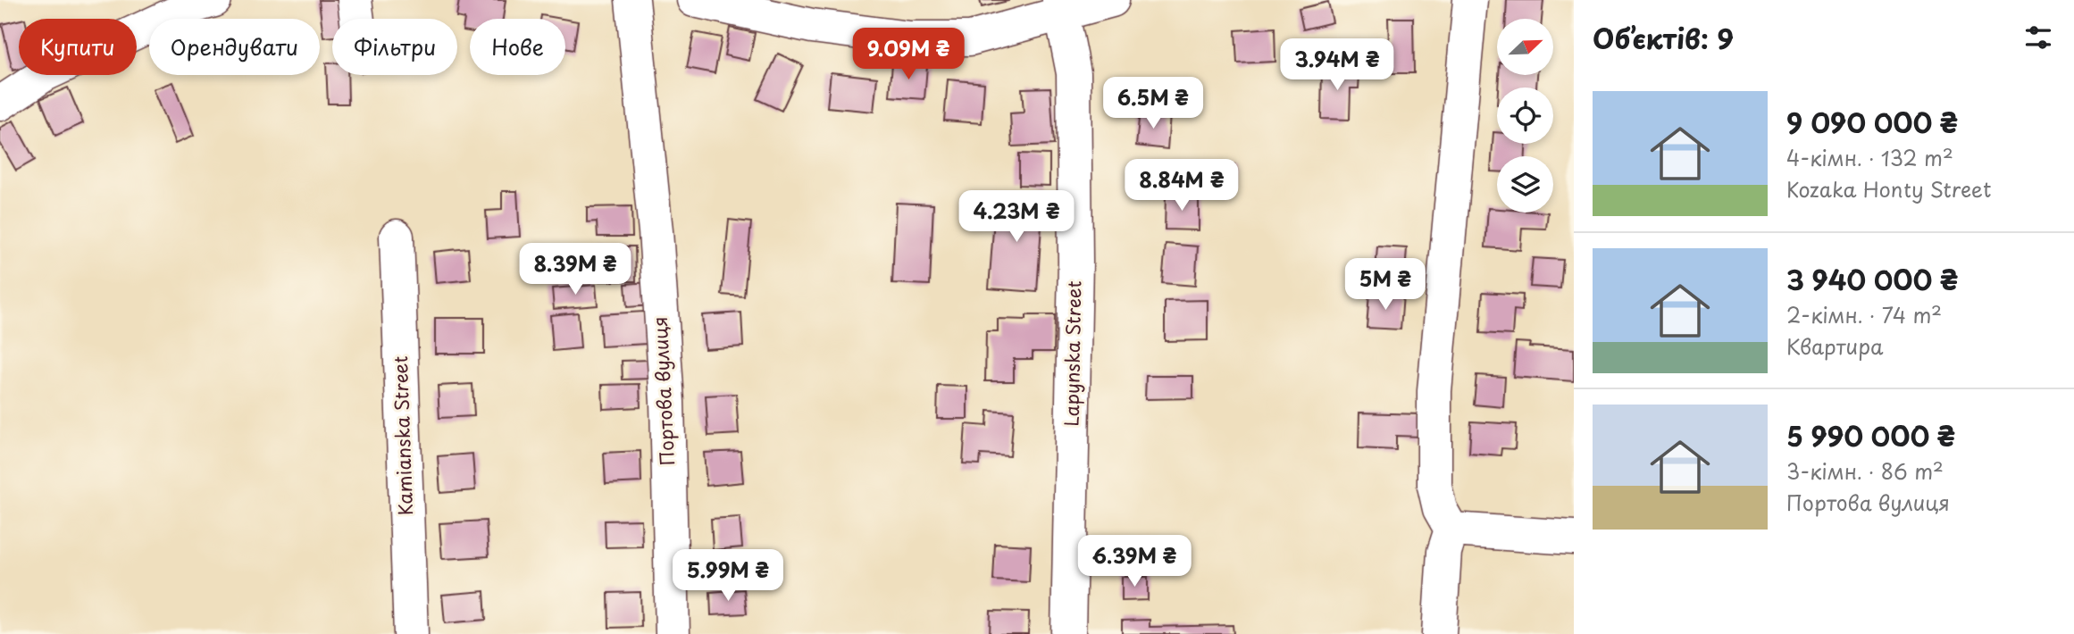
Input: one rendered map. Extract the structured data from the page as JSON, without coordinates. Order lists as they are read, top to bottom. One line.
{"streets":{"street":["Портова вулиця","Kamianska Street"]},"north":"top right","page":{"heading":"Об’єктів: 9","chip":["Купити","Орендувати","Фільтри","Нове"],"price":["9.09M ₴","3.94M ₴","6.5M ₴","8.84M ₴","4.23M ₴","8.39M ₴","5M ₴","6.39M ₴","5.99M ₴"],"list":[{"name":"9 090 000 ₴","note":"4-кімн. · 132 m² · Kozaka Honty Street"},{"name":"3 940 000 ₴","note":"2-кімн. · 74 m² · Квартира"},{"name":"5 990 000 ₴","note":"3-кімн. · 86 m² · Портова вулиця"}]}}
